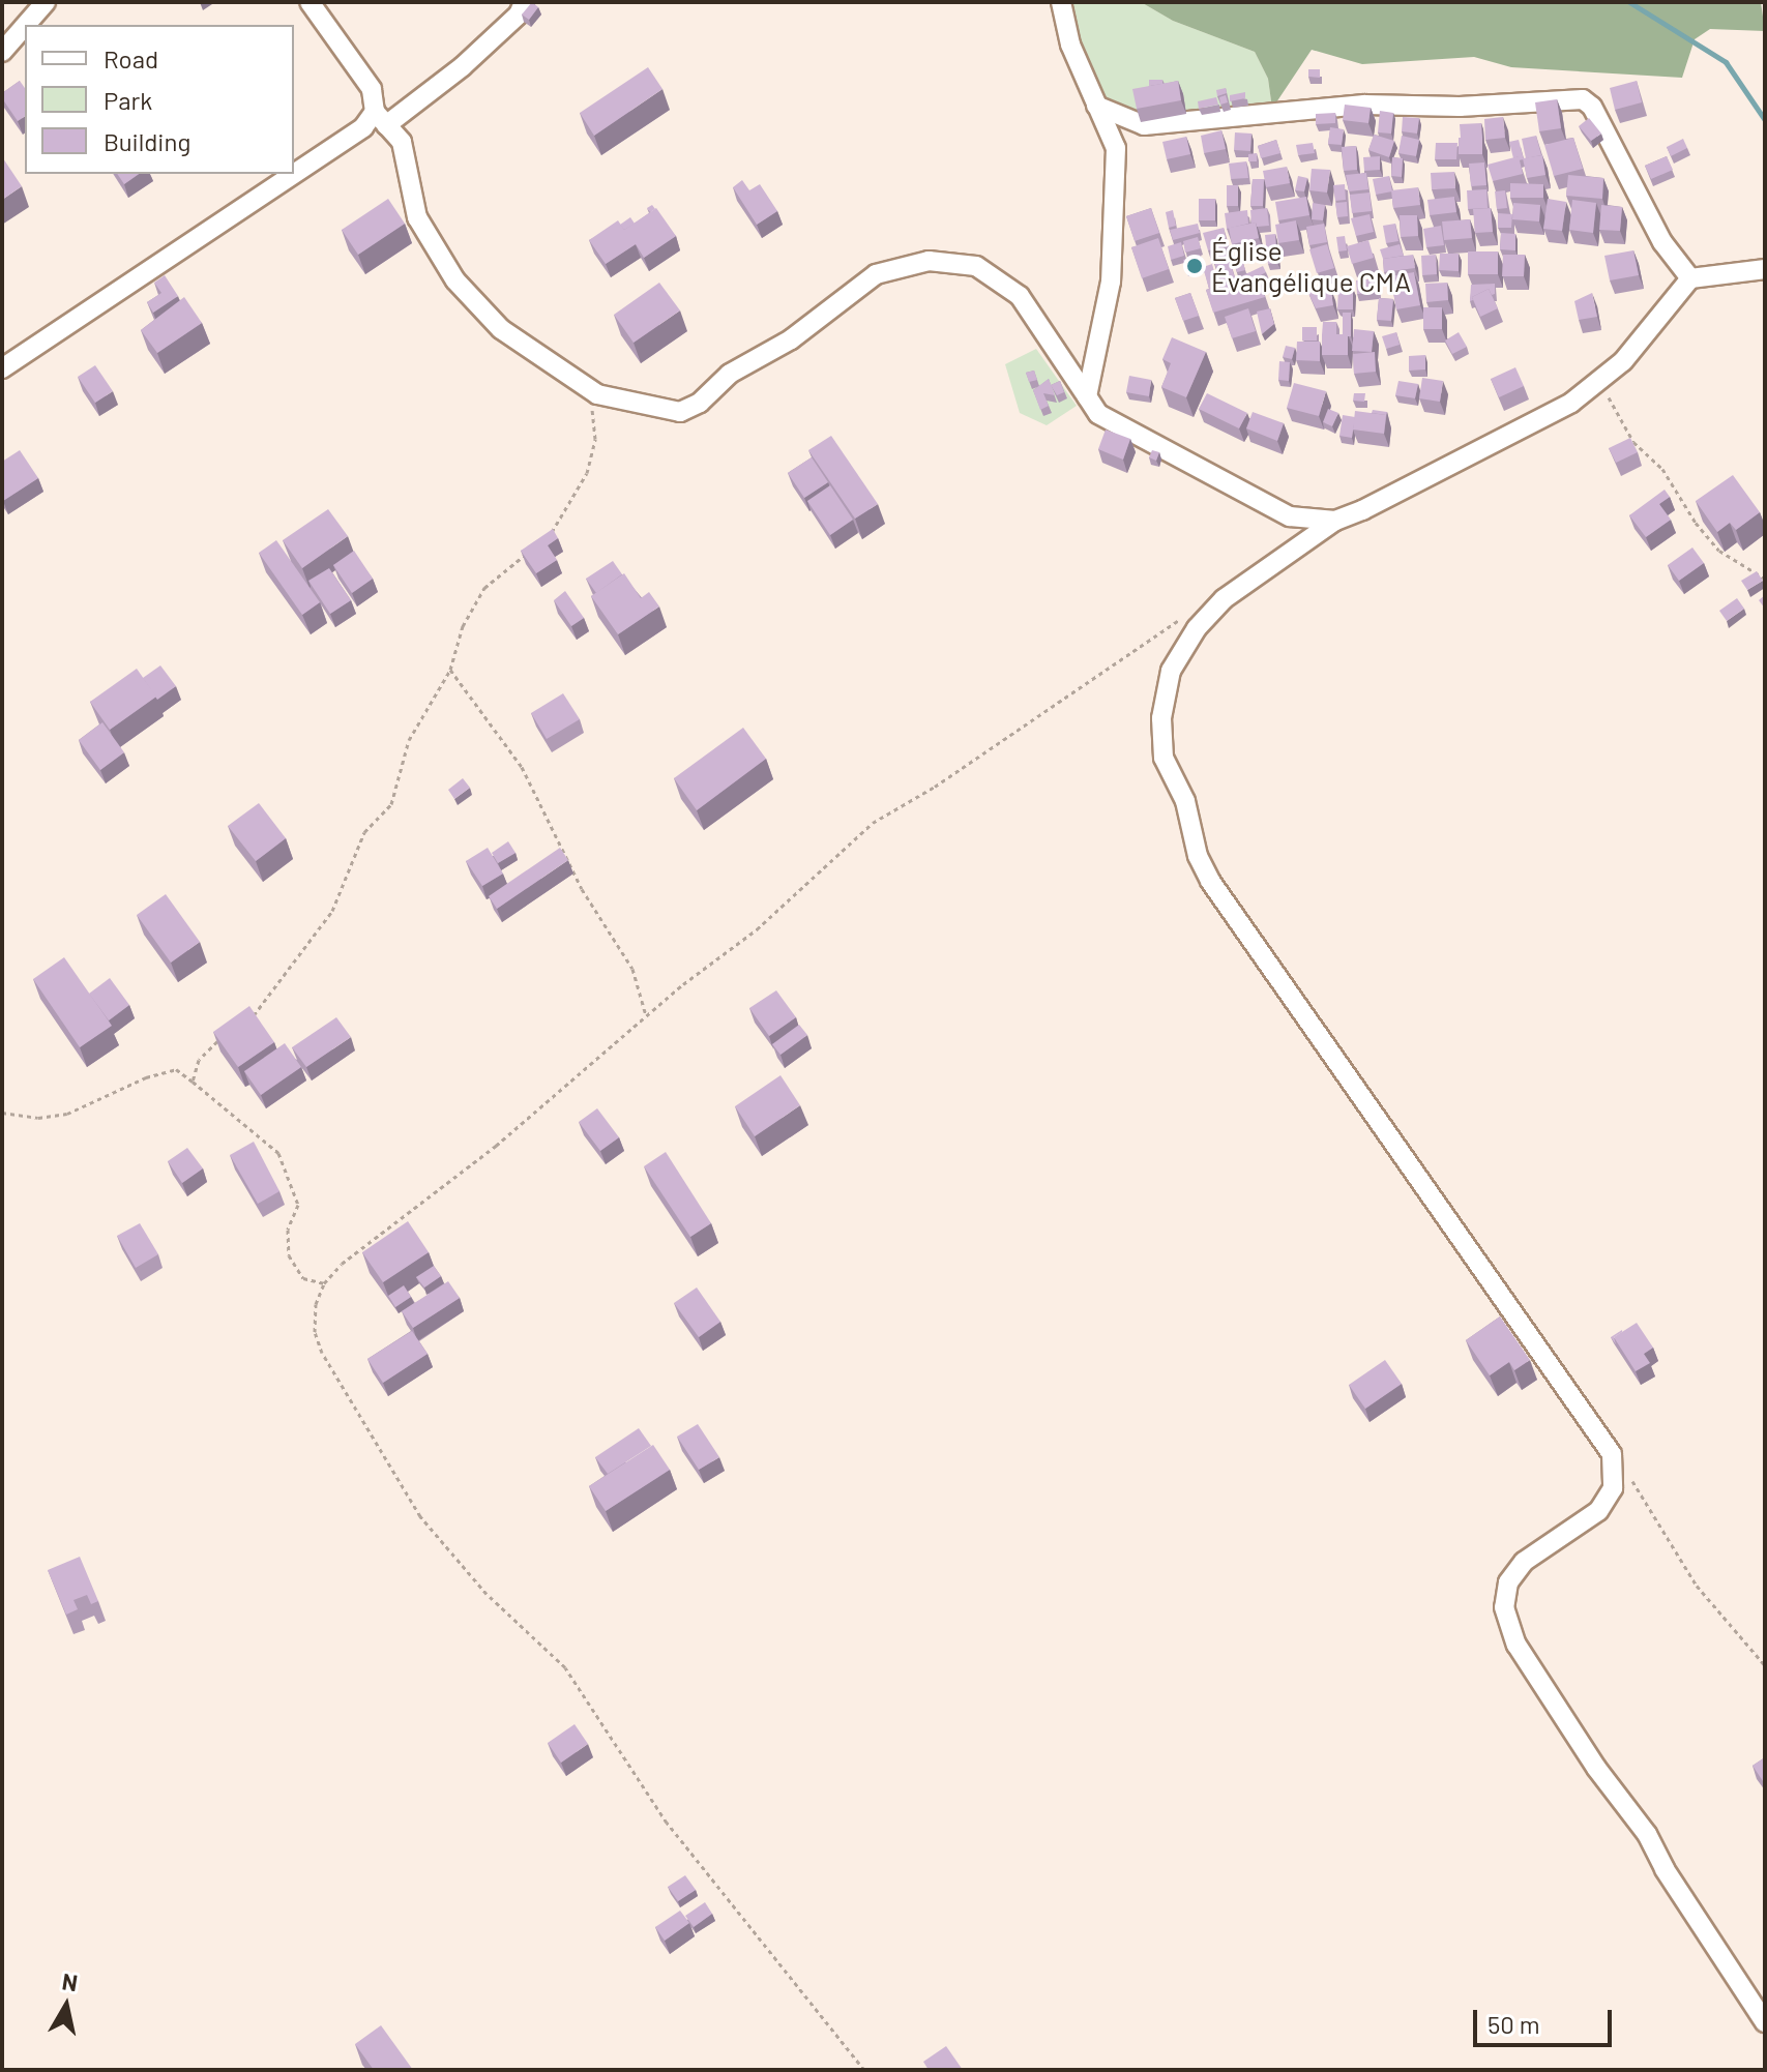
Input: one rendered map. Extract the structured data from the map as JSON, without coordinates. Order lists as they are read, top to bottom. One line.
{"places":["Église Évangélique CMA"],"legend":["Road","Park","Building"],"scale_bar":"50 m","north":"top"}
